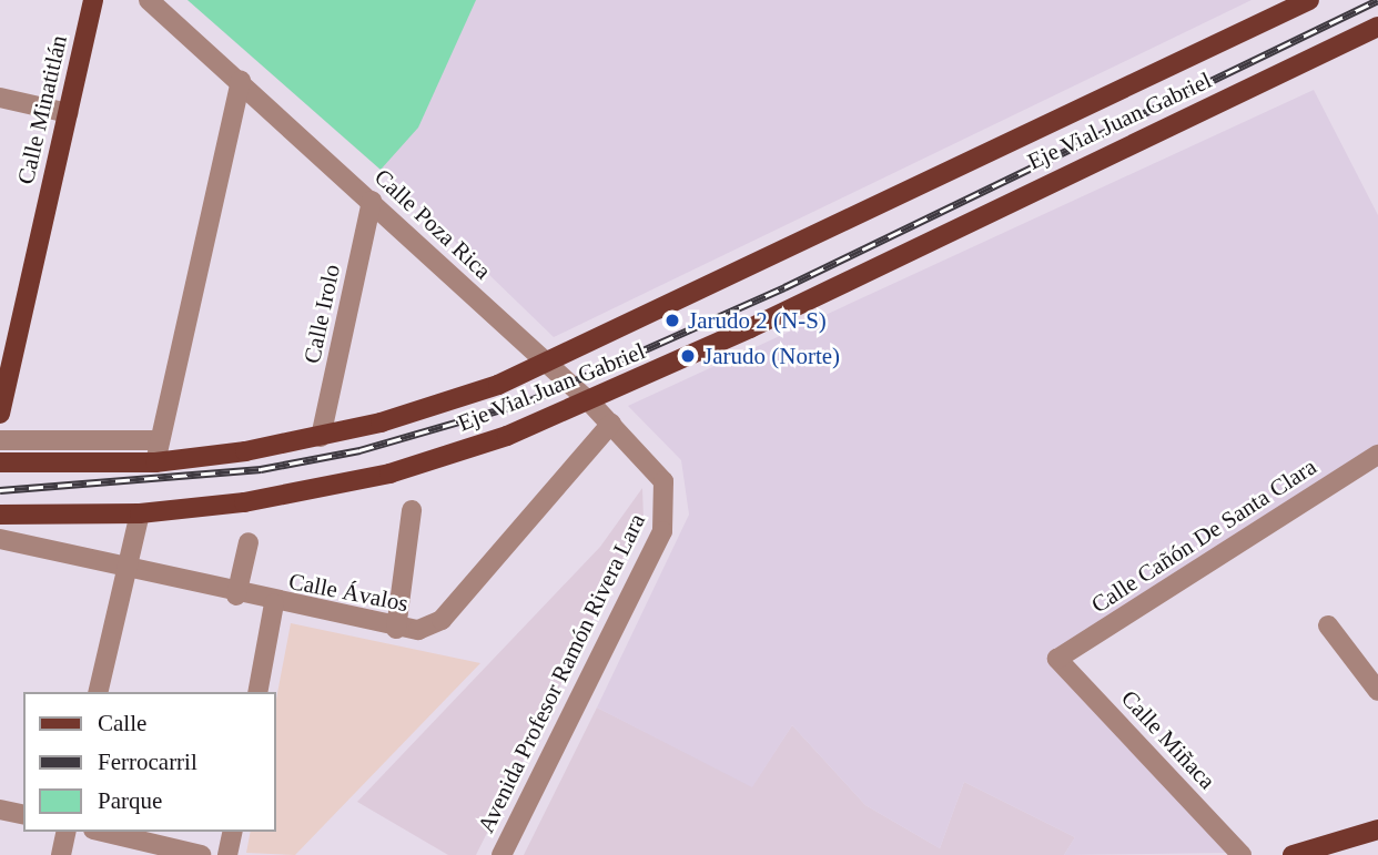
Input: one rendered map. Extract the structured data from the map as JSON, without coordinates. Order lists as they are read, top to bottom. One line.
{"streets":{"main road":["Calle Minatitlán","Eje Vial Juan Gabriel"],"street":["Calle Poza Rica","Calle Irolo","Calle Cañón De Santa Clara","Calle Ávalos","Avenida Profesor Ramón Rivera Lara","Calle Miñaca"]},"crossings":[["Eje Vial Juan Gabriel","Calle Poza Rica"],["Eje Vial Juan Gabriel","Calle Irolo"],["Eje Vial Juan Gabriel","Avenida Profesor Ramón Rivera Lara"],["Calle Poza Rica","Calle Irolo"],["Calle Poza Rica","Avenida Profesor Ramón Rivera Lara"],["Calle Cañón De Santa Clara","Calle Miñaca"],["Calle Ávalos","Avenida Profesor Ramón Rivera Lara"]],"places":["Jarudo 2 (N-S)","Jarudo (Norte)"],"legend":["Calle","Ferrocarril","Parque"]}
